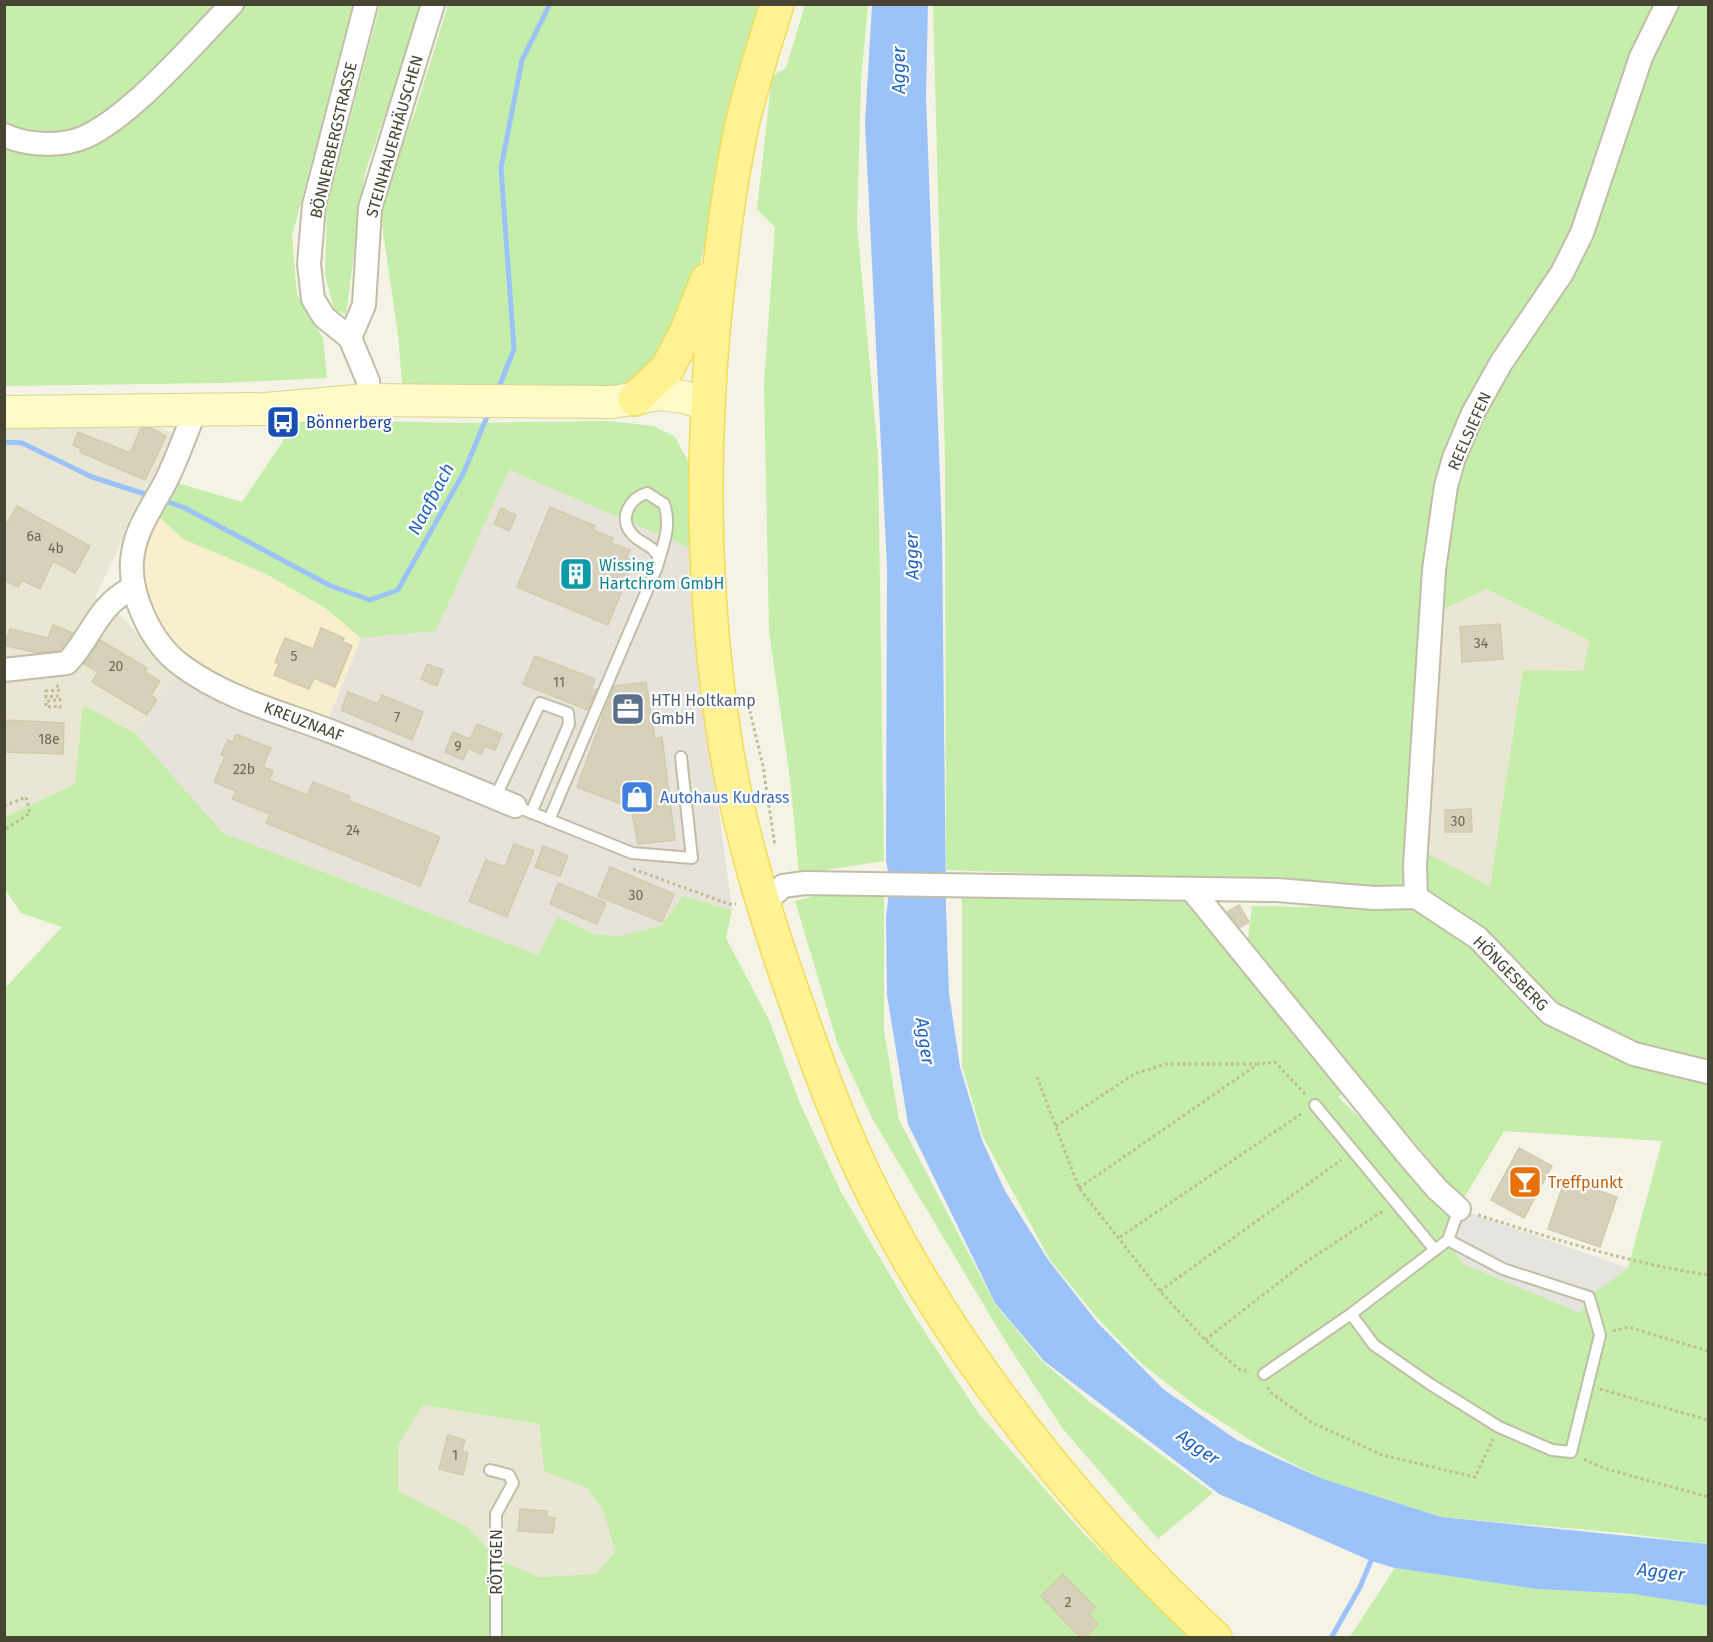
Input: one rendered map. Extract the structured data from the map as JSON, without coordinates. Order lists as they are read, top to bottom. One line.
{"streets":{"street":["STEINHAUERHÄUSCHEN","BÖNNERBERGSTRASSE","REELSIEFEN","KREUZNAAF","HÖNGESBERG"],"lane":["RÖTTGEN"]},"crossings":[["STEINHAUERHÄUSCHEN","BÖNNERBERGSTRASSE"],["REELSIEFEN","HÖNGESBERG"]],"water":["Agger","Naafbach"],"places":{"bus stop":["Bönnerberg"],"building":["Wissing Hartchrom GmbH"],"office":["HTH Holtkamp GmbH"],"shop":["Autohaus Kudrass"],"bar":["Treffpunkt"]},"house_numbers":["6a","4b","34","5","20","11","7","18e","9","22b","30","24","30","1","2"]}
